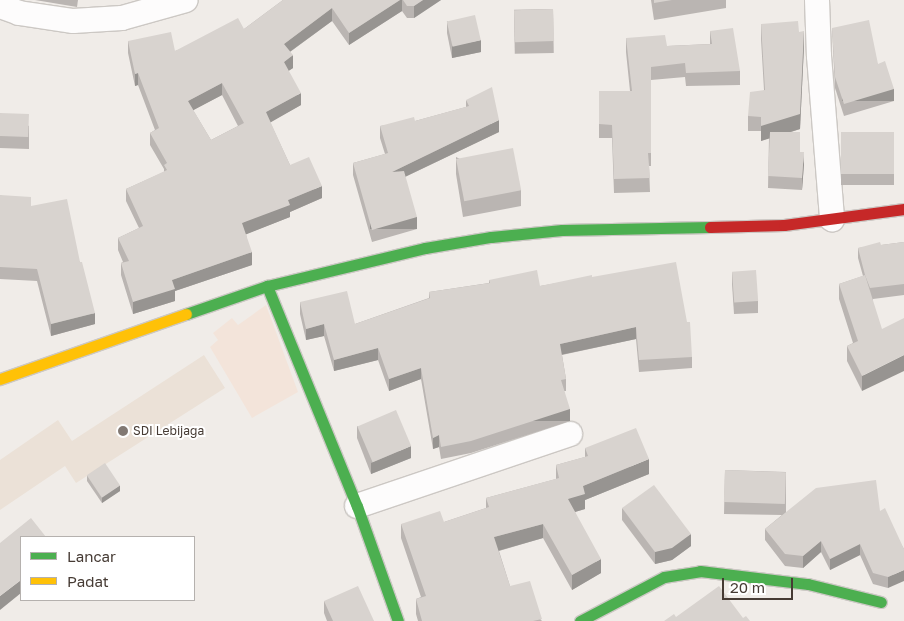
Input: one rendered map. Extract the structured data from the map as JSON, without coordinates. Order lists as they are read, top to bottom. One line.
{"places":["SDI Lebijaga"],"legend":["Lancar","Padat"],"scale_bar":"20 m"}
